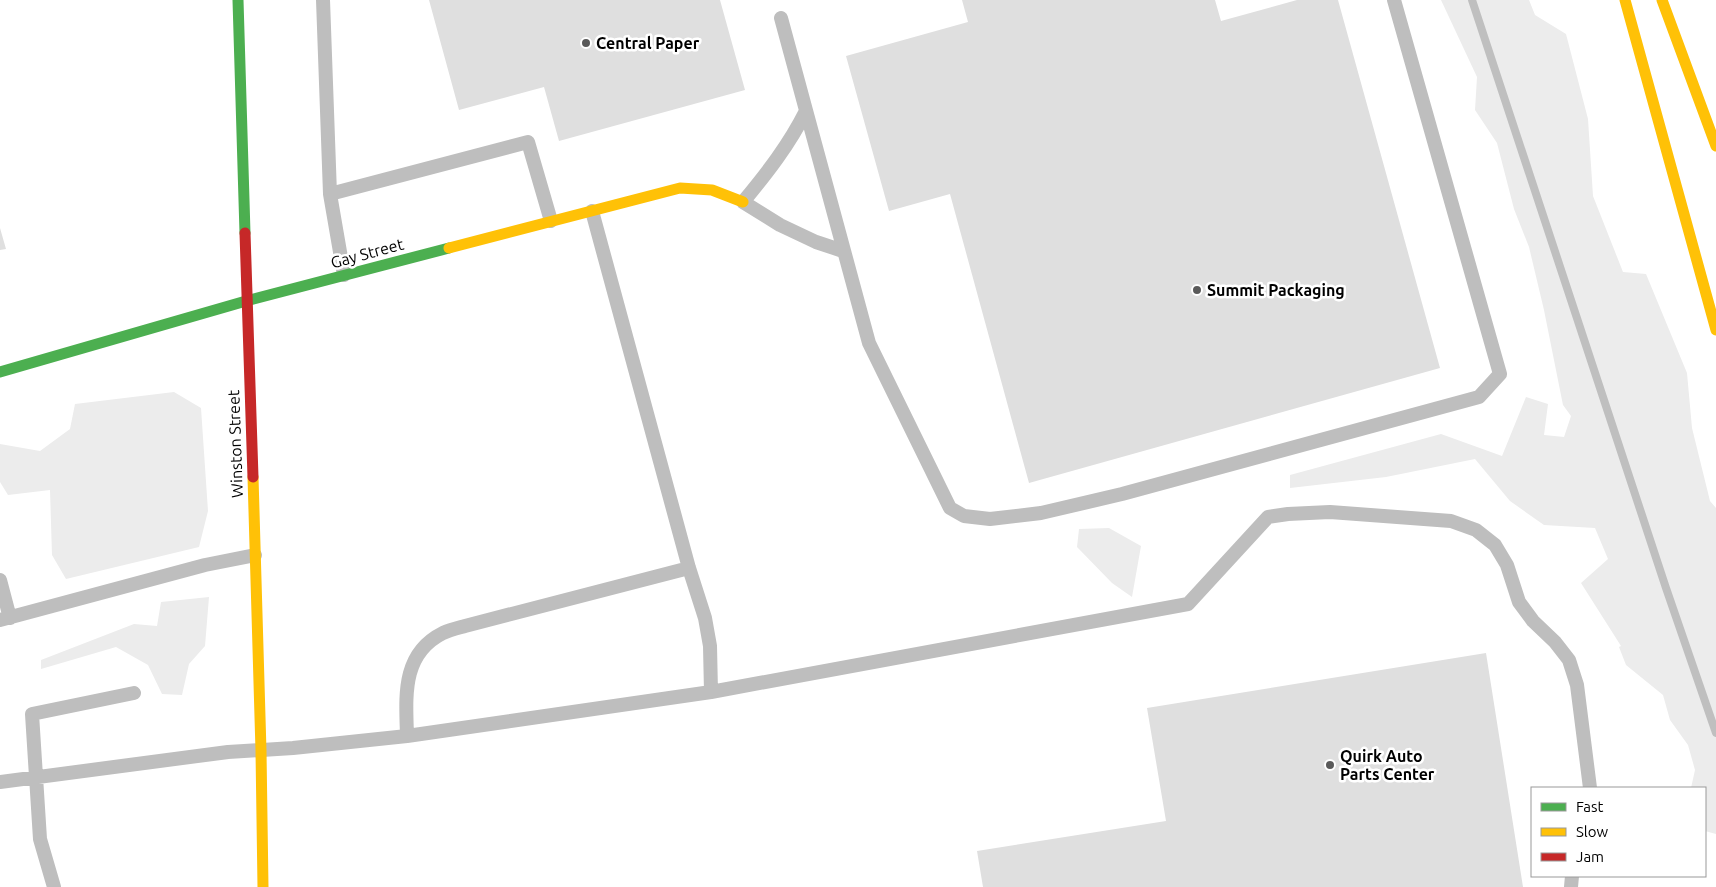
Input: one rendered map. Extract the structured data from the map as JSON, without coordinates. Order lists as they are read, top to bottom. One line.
{"streets":{"main road":["Gay Street","Winston Street"]},"crossings":[["Gay Street","Winston Street"]],"places":["Central Paper","Summit Packaging","Quirk Auto Parts Center"],"legend":["Fast","Slow","Jam"]}
